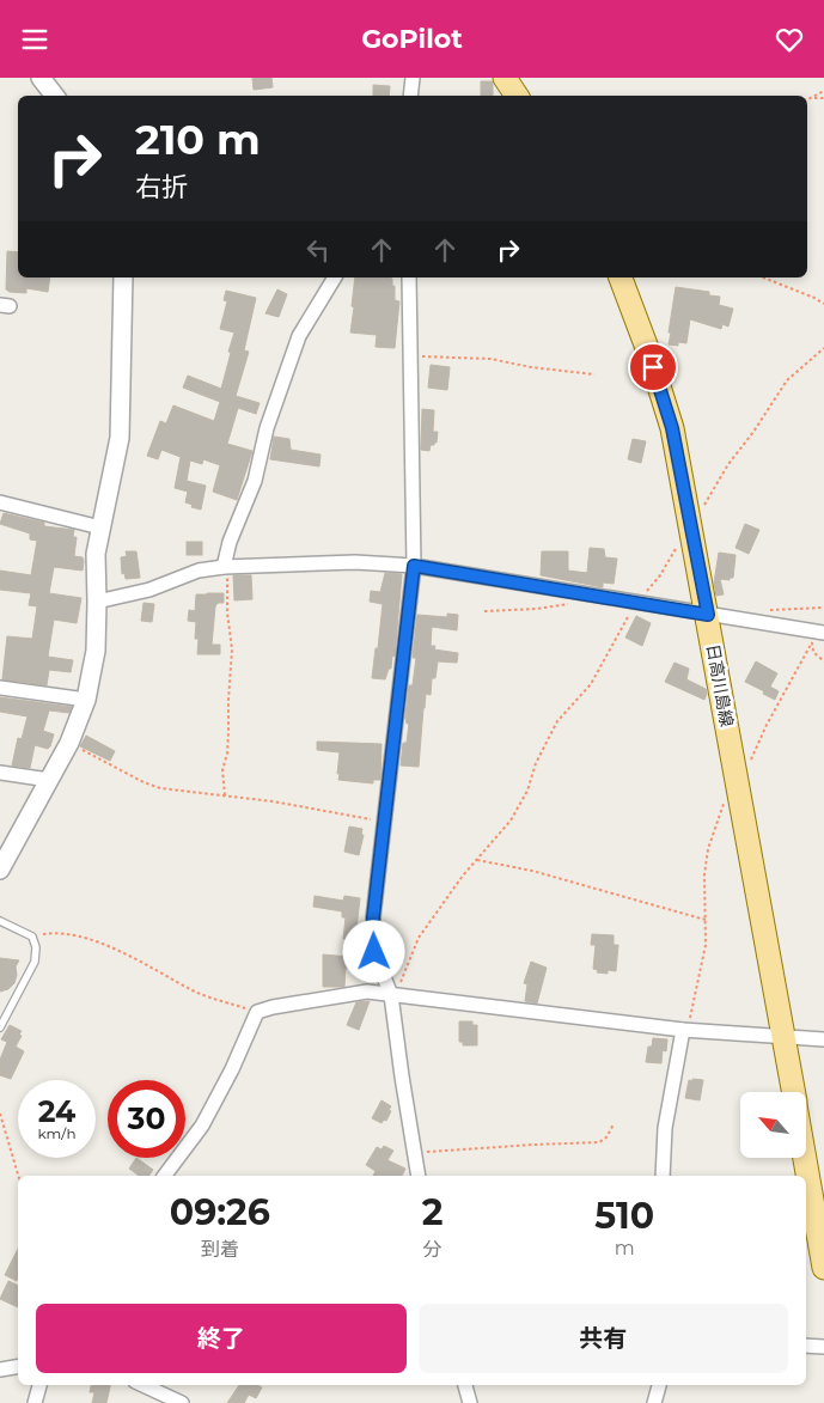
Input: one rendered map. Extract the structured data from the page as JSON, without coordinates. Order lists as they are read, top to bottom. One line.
{"streets":{"main road":["日高川島線"]},"north":"top left","page":{"header":"GoPilot","turn":["210 m","右折"],"speed":"24 km/h","limit":"30","eta":["09:26","到着","2","分","510","m"],"buttons":["終了","共有"]}}
